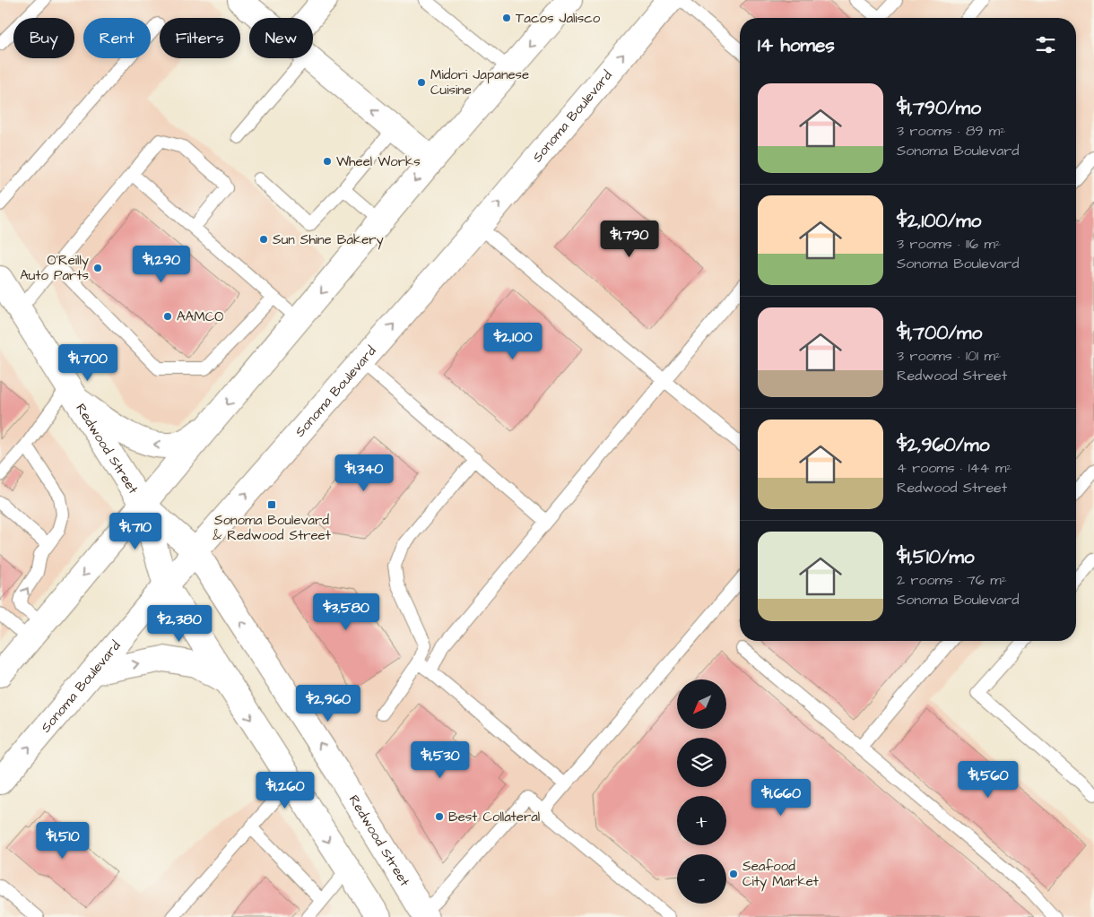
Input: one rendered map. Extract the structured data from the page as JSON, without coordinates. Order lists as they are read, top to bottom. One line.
{"streets":{"main road":["Sonoma Boulevard","Redwood Street"]},"crossings":[["Sonoma Boulevard","Redwood Street"]],"places":{"other":["Tacos Jalisco","Midori Japanese Cuisine","Wheel Works","Sun Shine Bakery","O'Reilly Auto Parts","AAMCO","Best Collateral","Seafood City Market"],"transit":["Sonoma Boulevard & Redwood Street"]},"north":"bottom left","page":{"chip":["Buy","Rent","Filters","New"],"heading":"14 homes","list":[{"name":"$1,790/mo","note":"3 rooms · 89 m² · Sonoma Boulevard"},{"name":"$2,100/mo","note":"3 rooms · 116 m² · Sonoma Boulevard"},{"name":"$1,700/mo","note":"3 rooms · 101 m² · Redwood Street"},{"name":"$2,960/mo","note":"4 rooms · 144 m² · Redwood Street"},{"name":"$1,510/mo","note":"2 rooms · 76 m² · Sonoma Boulevard"}],"price":["$1,790","$1,290","$2,100","$1,700","$1,340","$1,710","$3,580","$2,380","$2,960","$1,530","$1,560","$1,260","$1,660","$1,510"],"map_buttons":["+","−"]}}
